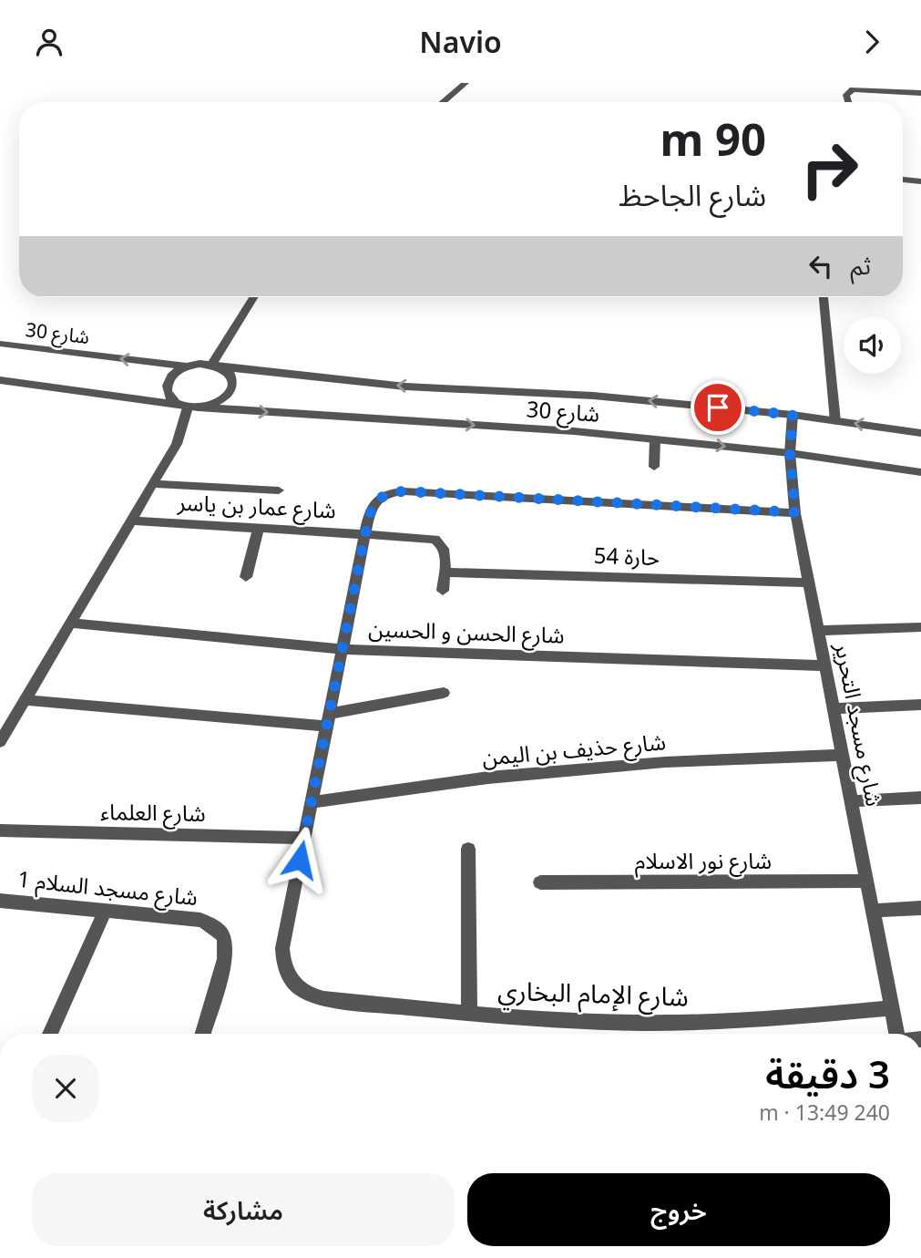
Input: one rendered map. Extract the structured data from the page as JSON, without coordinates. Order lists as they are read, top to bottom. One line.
{"streets":{"street":["شارع 30","شارع عمار بن ياسر","حارة 54","شارع الحسن و الحسين","شارع مسجد التحرير","شارع حذيف بن اليمن","شارع العلماء","شارع نور الاسلام","شارع مسجد السلام 1","شارع الإمام البخاري"]},"crossings":[["شارع 30","شارع مسجد التحرير"],["شارع عمار بن ياسر","حارة 54"],["حارة 54","شارع مسجد التحرير"],["شارع الحسن و الحسين","شارع مسجد التحرير"],["شارع مسجد التحرير","شارع حذيف بن اليمن"],["شارع مسجد التحرير","شارع نور الاسلام"],["شارع مسجد التحرير","شارع الإمام البخاري"],["شارع العلماء","شارع الإمام البخاري"]],"page":{"header":"Navio","turn":["90 m","شارع الجاحظ"],"then":"ثم","heading":["3 دقيقة","240 m · 13:49"],"buttons":["خروج","مشاركة"]}}
